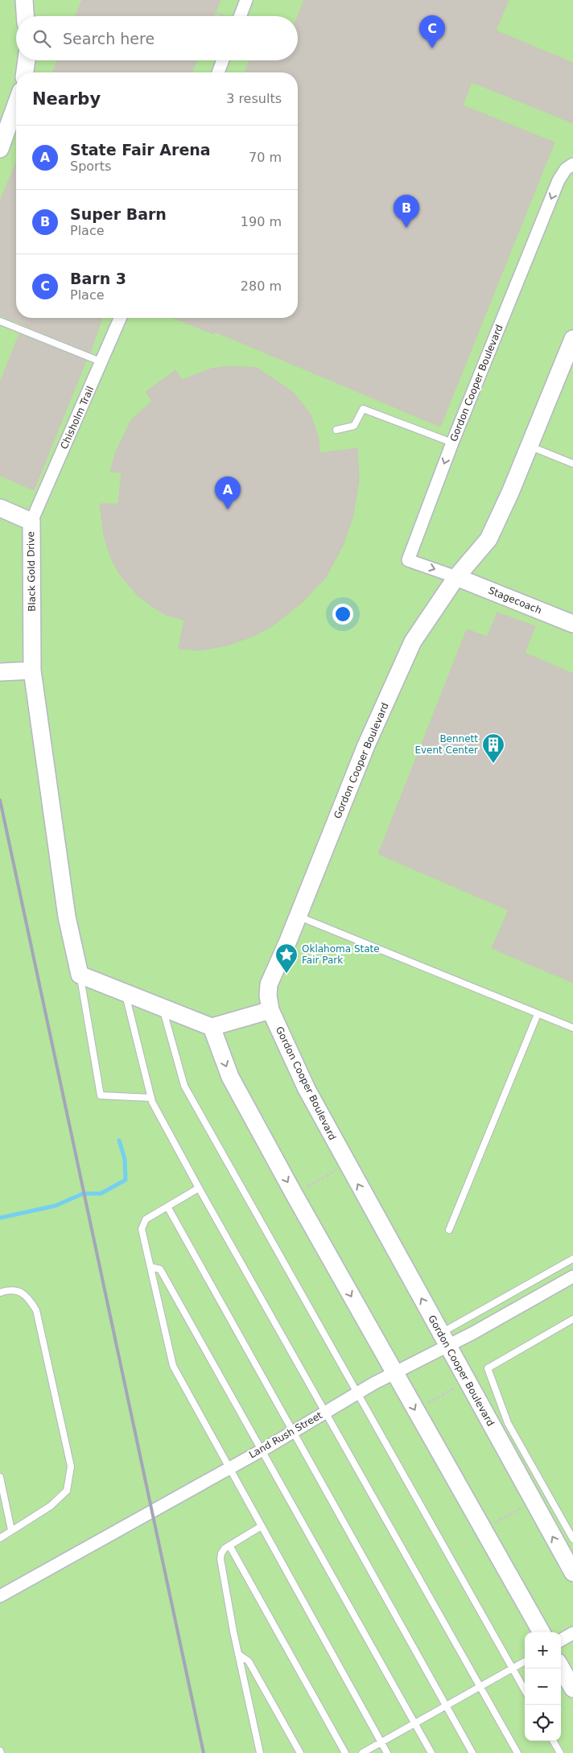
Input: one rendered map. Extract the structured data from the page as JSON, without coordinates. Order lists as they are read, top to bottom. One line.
{"streets":{"street":["Gordon Cooper Boulevard","Chisholm Trail","Black Gold Drive","Stagecoach","Land Rush Street"]},"crossings":[["Gordon Cooper Boulevard","Stagecoach"],["Gordon Cooper Boulevard","Land Rush Street"],["Chisholm Trail","Black Gold Drive"]],"places":{"building":["Bennett Event Center"],"place":["Oklahoma State Fair Park"]},"page":{"pins":["C","B","A"],"search":"Search here","heading":["Nearby","3 results"],"list":[{"mark":"A","name":"State Fair Arena","note":"Sports","value":"70 m"},{"mark":"B","name":"Super Barn","note":"Place","value":"190 m"},{"mark":"C","name":"Barn 3","note":"Place","value":"280 m"}],"map_buttons":["+","−"]}}
